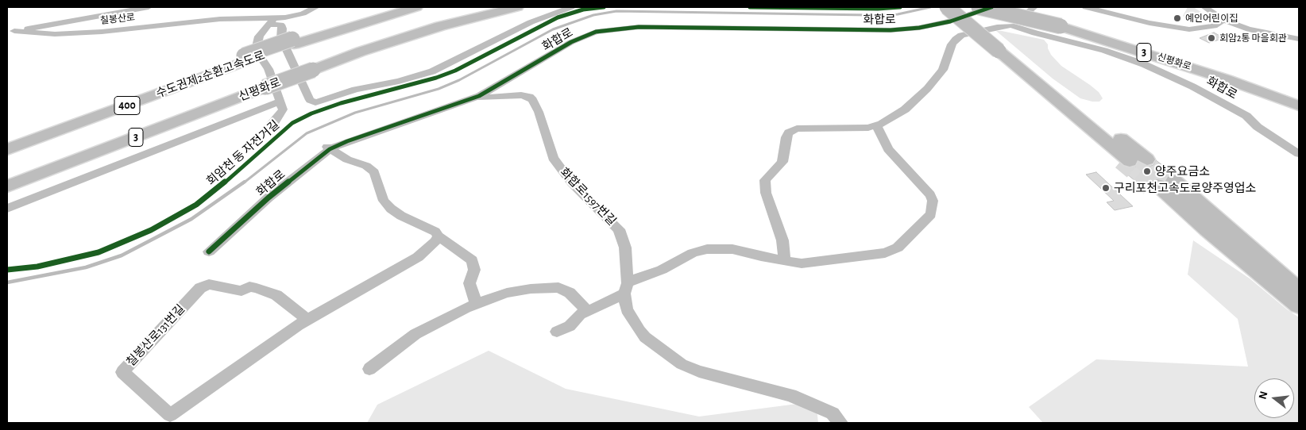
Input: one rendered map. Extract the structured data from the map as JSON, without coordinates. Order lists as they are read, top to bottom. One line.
{"streets":{"highway":["3","신평화로","수도권제2순환고속도로","400"],"street":["칠봉산로","화합로","화합로1597번길","칠봉산로131번길"],"cycle path":["회암천 동 자전거길"]},"crossings":[["화합로","화합로1597번길"]],"places":["예인어린이집","회암2통 마을회관","양주요금소","구리포천고속도로양주영업소"],"north":"left"}
